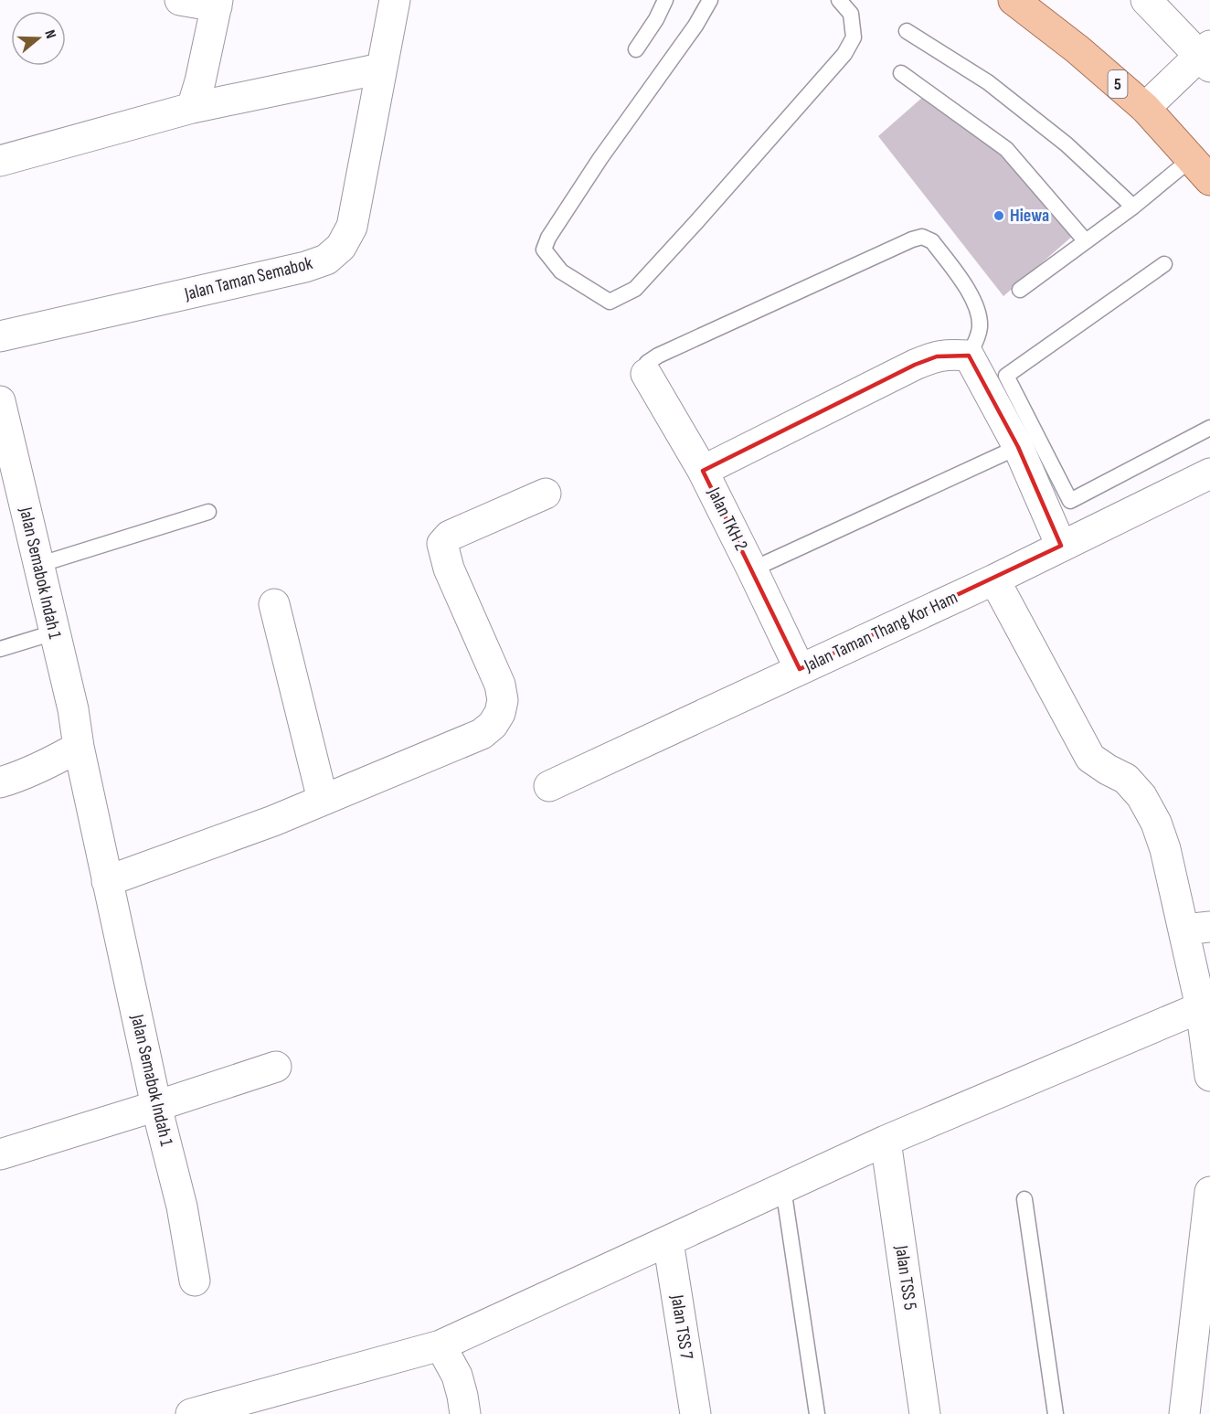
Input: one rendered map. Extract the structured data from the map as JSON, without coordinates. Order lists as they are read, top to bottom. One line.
{"streets":{"main road":["5"],"street":["Jalan Taman Semabok","Jalan TKH 2","Jalan Semabok Indah 1","Jalan Taman Thang Kor Ham","Jalan TSS 5","Jalan TSS 7"]},"crossings":[["Jalan TKH 2","Jalan Taman Thang Kor Ham"]],"places":["Hiewa"],"north":"right"}
